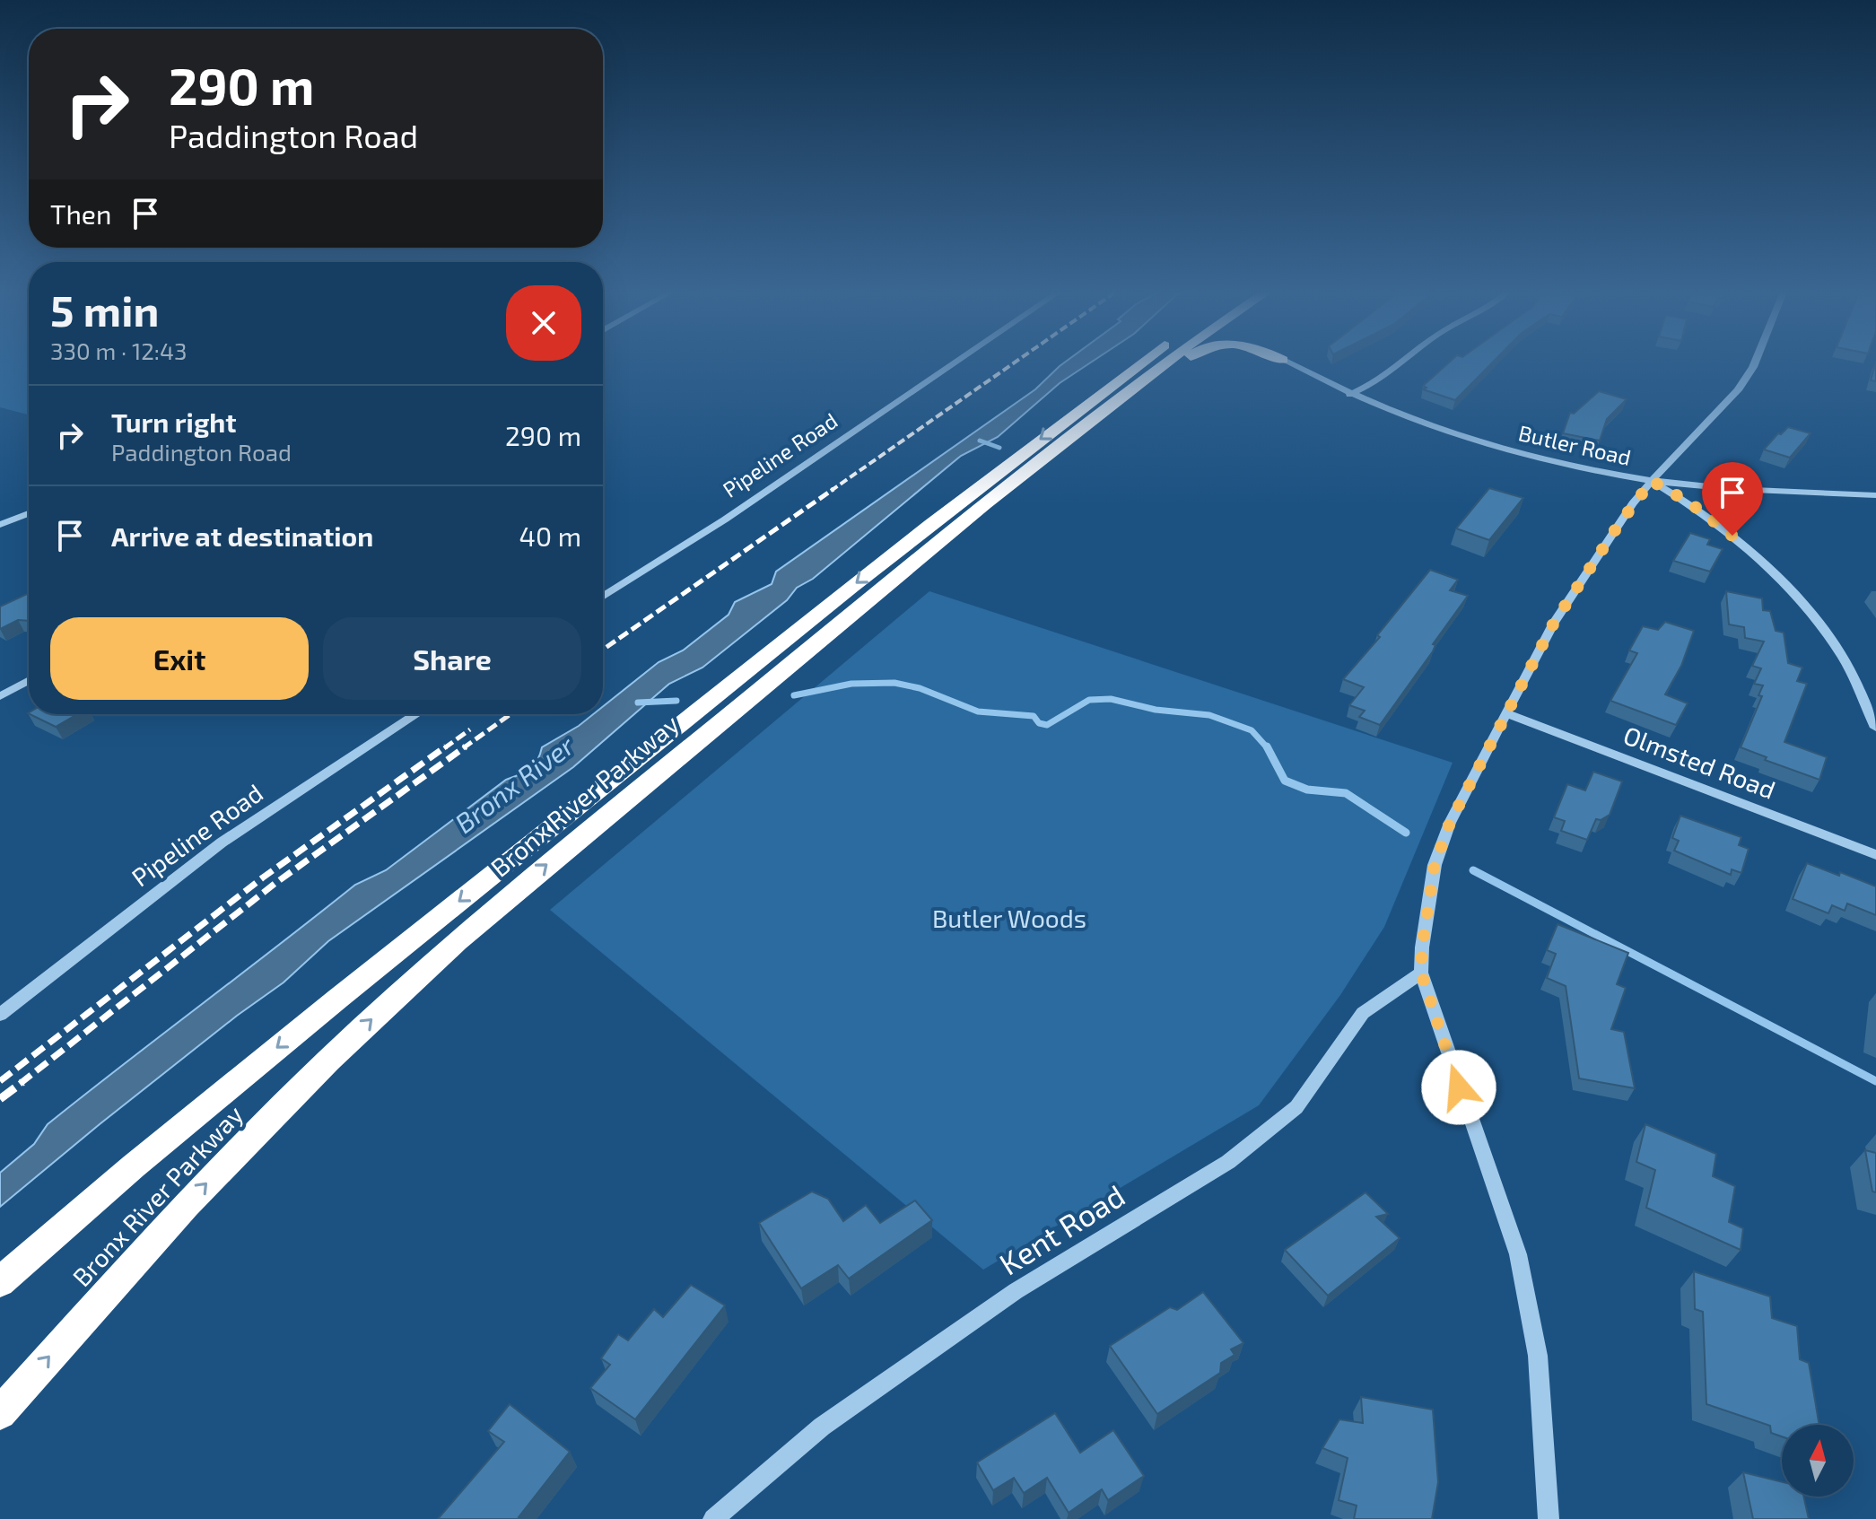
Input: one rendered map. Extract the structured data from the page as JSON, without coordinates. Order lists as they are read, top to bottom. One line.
{"streets":{"highway":["Bronx River Parkway"],"street":["Butler Road","Pipeline Road","Olmsted Road","Kent Road"]},"water":["Bronx River"],"parks":["Butler Woods"],"north":"top","page":{"turn":["290 m","Paddington Road"],"then":"Then","heading":["5 min","330 m · 12:43"],"list":[{"name":"Turn right","note":"Paddington Road","value":"290 m"},{"name":"Arrive at destination","value":"40 m"}],"buttons":["Exit","Share"]}}
